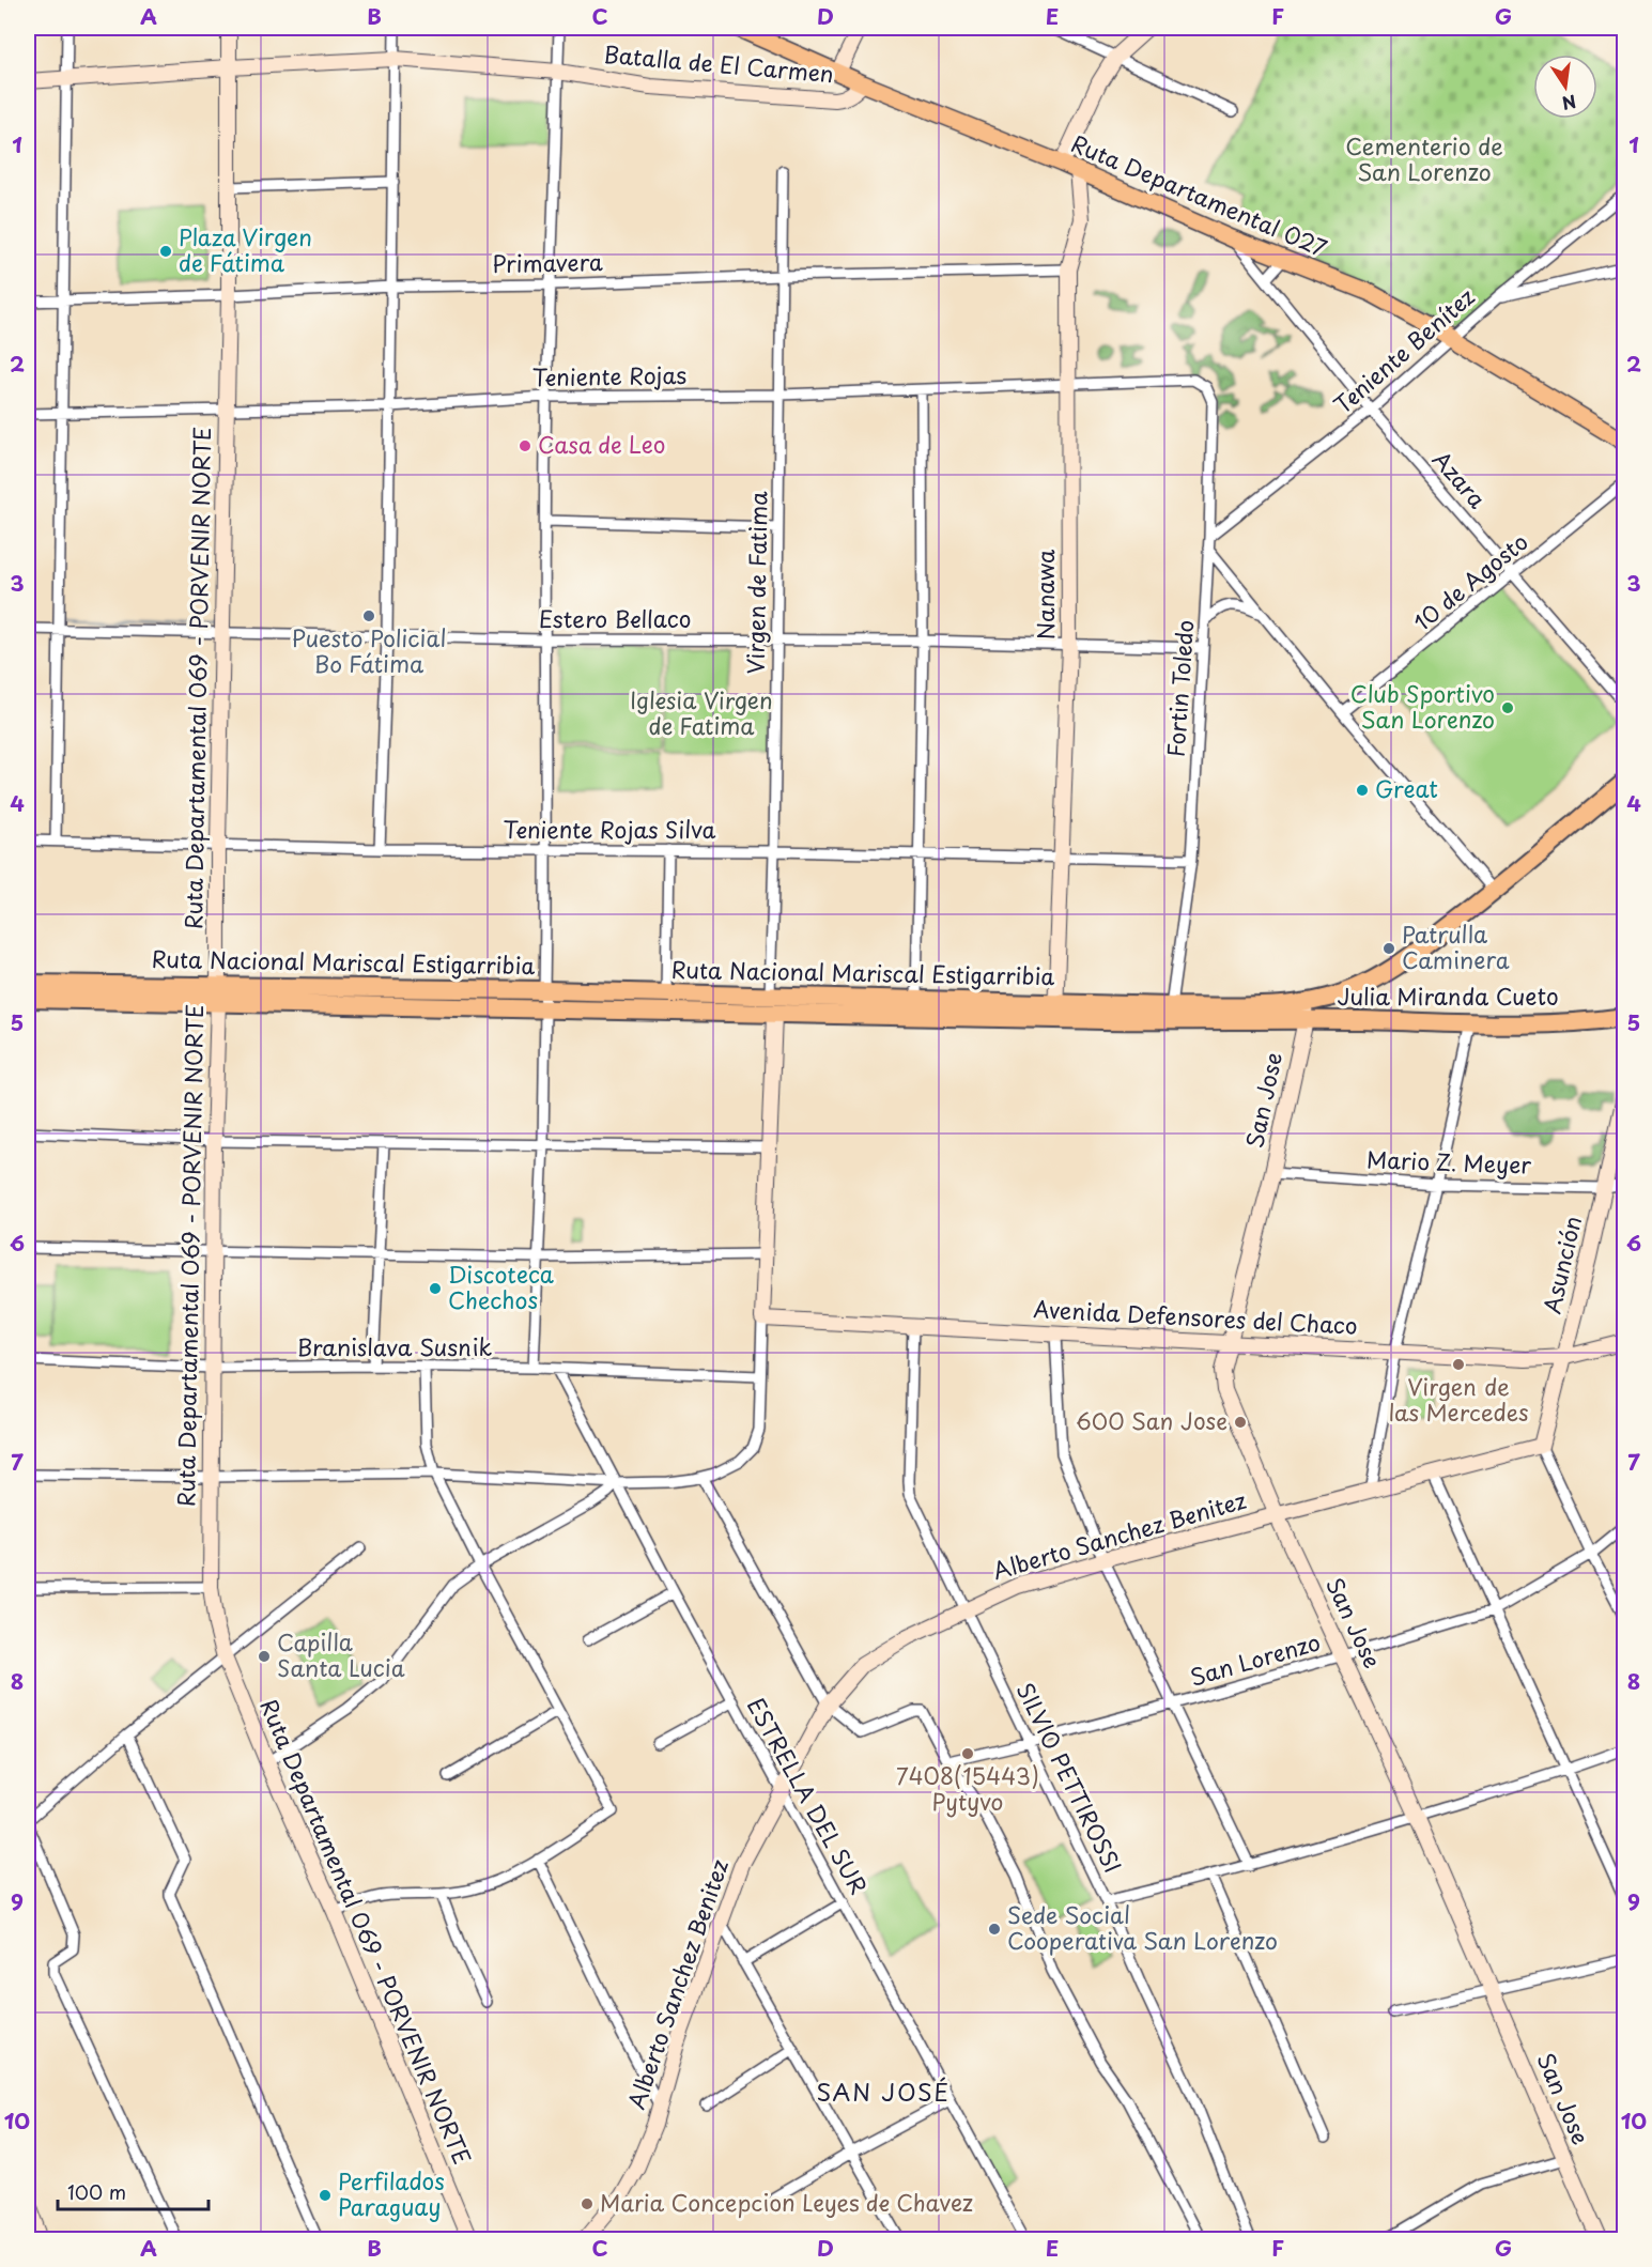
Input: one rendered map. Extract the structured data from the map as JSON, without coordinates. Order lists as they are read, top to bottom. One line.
{"streets":{"highway":["Ruta Nacional Mariscal Estigarribia","Julia Miranda Cueto"],"main road":["Ruta Departamental 027"],"street":["Batalla de El Carmen","Primavera","Teniente Benítez","Teniente Rojas","Azara","Virgen de Fatima","10 de Agosto","Nanawa","Estero Bellaco","Ruta Departamental 069 - PORVENIR NORTE","Fortin Toledo","Teniente Rojas Silva","San Jose","Mario Z. Meyer","Asunción","Avenida Defensores del Chaco","Branislava Susnik","Alberto Sanchez Benitez","San Lorenzo","SILVIO PETTIROSSI","ESTRELLA DEL SUR"]},"crossings":[["Batalla de El Carmen","Ruta Departamental 027"],["Batalla de El Carmen","Ruta Departamental 069 - PORVENIR NORTE"],["Ruta Departamental 027","Teniente Benítez"],["Ruta Departamental 027","Azara"],["Ruta Departamental 027","Nanawa"],["Primavera","Virgen de Fatima"],["Primavera","Nanawa"],["Primavera","Ruta Departamental 069 - PORVENIR NORTE"],["Teniente Benítez","Azara"],["Teniente Benítez","Fortin Toledo"],["Teniente Rojas","Virgen de Fatima"],["Teniente Rojas","Nanawa"],["Teniente Rojas","Ruta Departamental 069 - PORVENIR NORTE"],["Teniente Rojas","Fortin Toledo"],["Azara","10 de Agosto"],["Virgen de Fatima","Estero Bellaco"],["Virgen de Fatima","Teniente Rojas Silva"],["Virgen de Fatima","Ruta Nacional Mariscal Estigarribia"],["Nanawa","Estero Bellaco"],["Nanawa","Teniente Rojas Silva"],["Nanawa","Ruta Nacional Mariscal Estigarribia"],["Estero Bellaco","Ruta Departamental 069 - PORVENIR NORTE"],["Estero Bellaco","Fortin Toledo"],["Ruta Departamental 069 - PORVENIR NORTE","Teniente Rojas Silva"],["Ruta Departamental 069 - PORVENIR NORTE","Ruta Nacional Mariscal Estigarribia"],["Ruta Departamental 069 - PORVENIR NORTE","Branislava Susnik"],["Fortin Toledo","Teniente Rojas Silva"],["Fortin Toledo","Ruta Nacional Mariscal Estigarribia"],["Ruta Nacional Mariscal Estigarribia","Julia Miranda Cueto"],["Ruta Nacional Mariscal Estigarribia","San Jose"],["Julia Miranda Cueto","San Jose"],["San Jose","Mario Z. Meyer"],["San Jose","Avenida Defensores del Chaco"],["San Jose","Alberto Sanchez Benitez"],["San Jose","San Lorenzo"],["Mario Z. Meyer","Asunción"],["Asunción","Avenida Defensores del Chaco"],["Asunción","Alberto Sanchez Benitez"],["Avenida Defensores del Chaco","SILVIO PETTIROSSI"],["Branislava Susnik","ESTRELLA DEL SUR"],["Alberto Sanchez Benitez","SILVIO PETTIROSSI"],["Alberto Sanchez Benitez","ESTRELLA DEL SUR"],["San Lorenzo","SILVIO PETTIROSSI"]],"districts":["SAN JOSÉ"],"parks":["Cementerio de San Lorenzo","Iglesia Virgen de Fatima"],"places":["Plaza Virgen de Fátima","Casa de Leo","Puesto Policial Bo Fátima","Club Sportivo San Lorenzo","Great","Patrulla Caminera","Discoteca Chechos","Virgen de las Mercedes","600 San Jose","Capilla Santa Lucia","7408(15443) Pytyvo","Sede Social Cooperativa San Lorenzo","Perfilados Paraguay","Maria Concepcion Leyes de Chavez"],"scale_bar":"100 m","north":"bottom","grid":{"columns":["A","B","C","D","E","F","G"],"rows":["1","2","3","4","5","6","7","8","9","10"]}}
